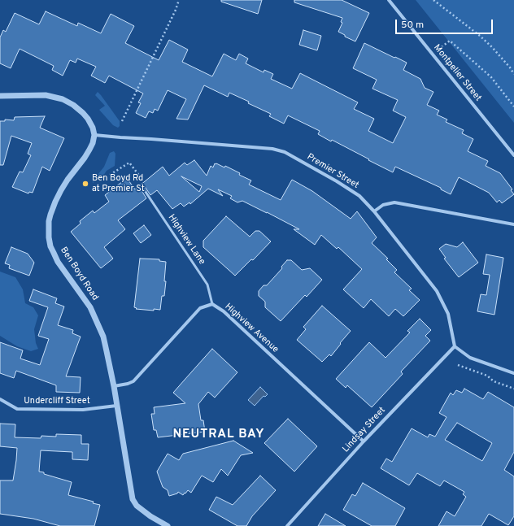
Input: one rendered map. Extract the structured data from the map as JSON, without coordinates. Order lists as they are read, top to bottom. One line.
{"streets":{"street":["Montpelier Street","Premier Street","Ben Boyd Road","Highview Avenue","Undercliff Street","Lindsay Street"],"lane":["Highview Lane"]},"crossings":[["Premier Street","Ben Boyd Road"],["Premier Street","Lindsay Street"],["Highview Lane","Highview Avenue"],["Ben Boyd Road","Highview Avenue"],["Ben Boyd Road","Undercliff Street"],["Highview Avenue","Lindsay Street"]],"districts":["NEUTRAL BAY"],"places":["Ben Boyd Rd at Premier St"],"scale_bar":"50 m"}
